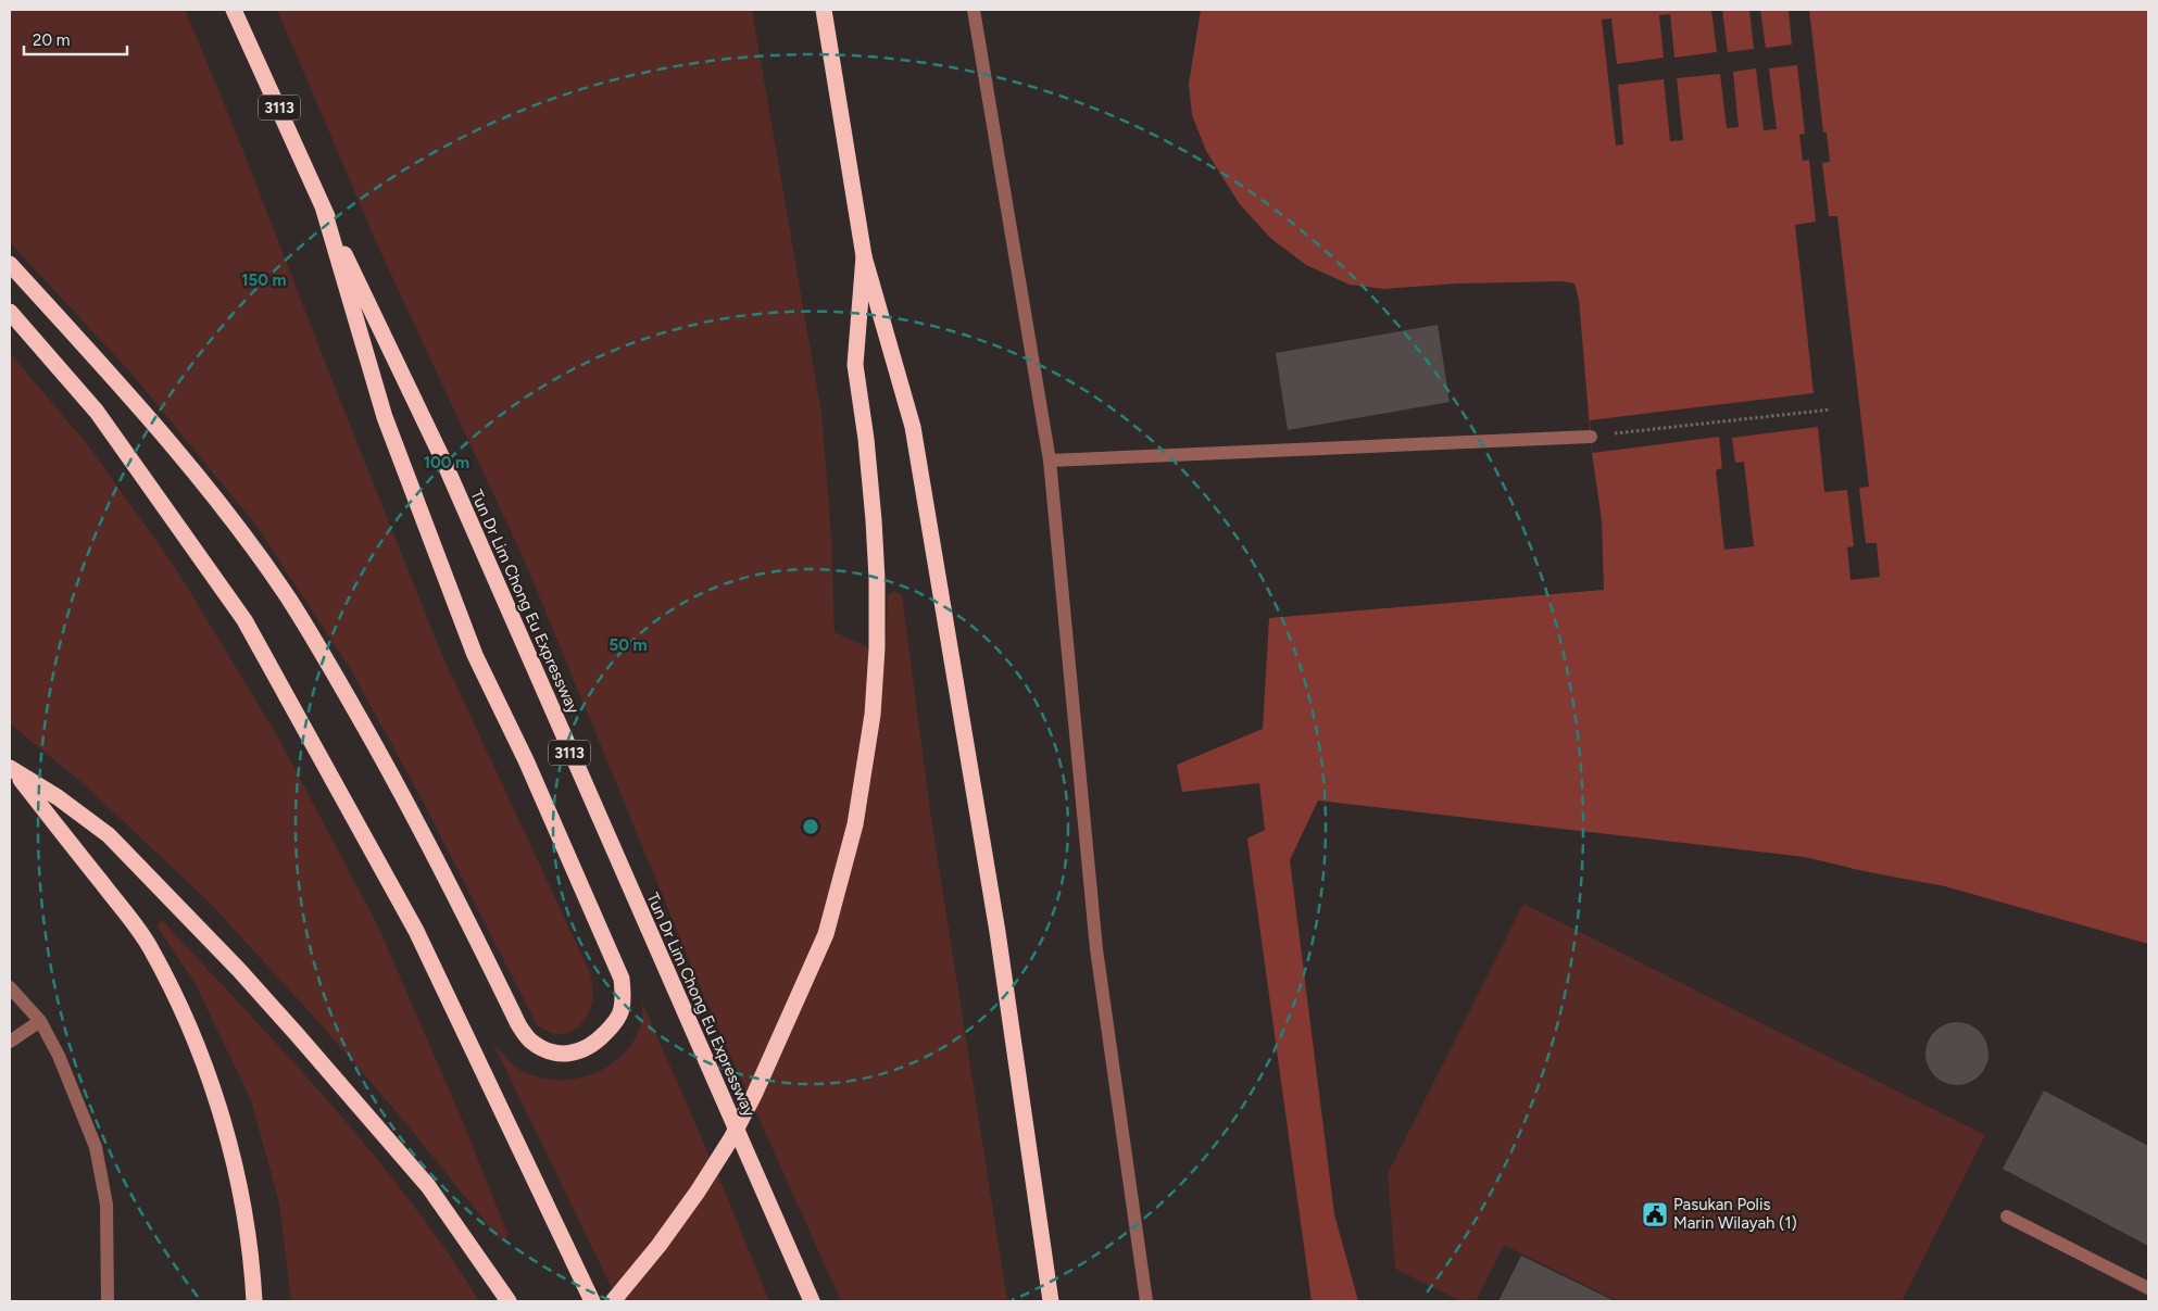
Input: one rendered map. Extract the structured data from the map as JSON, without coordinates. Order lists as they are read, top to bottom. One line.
{"streets":{"highway":["3113","Tun Dr Lim Chong Eu Expressway"]},"places":{"public building":["Pasukan Polis Marin Wilayah (1)"]},"scale_bar":"20 m","rings":["150 m","100 m","50 m"]}
